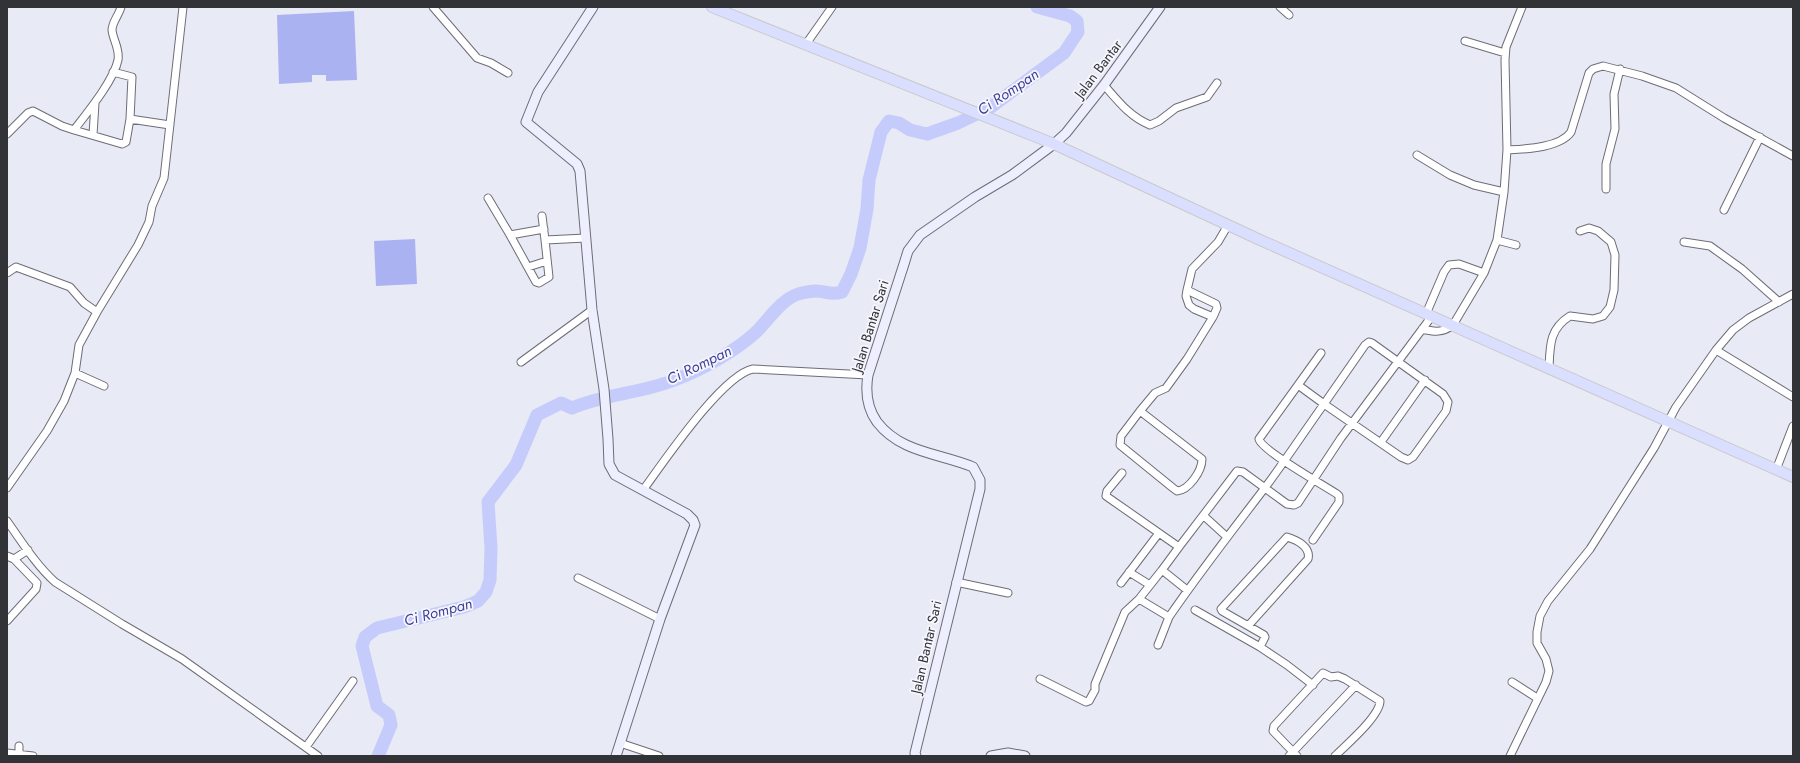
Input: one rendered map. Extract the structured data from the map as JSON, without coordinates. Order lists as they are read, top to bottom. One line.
{"streets":{"street":["Jalan Bantar","Jalan Bantar Sari"]},"crossings":[["Jalan Bantar","Jalan Bantar Sari"]],"water":["Ci Rompan"]}
